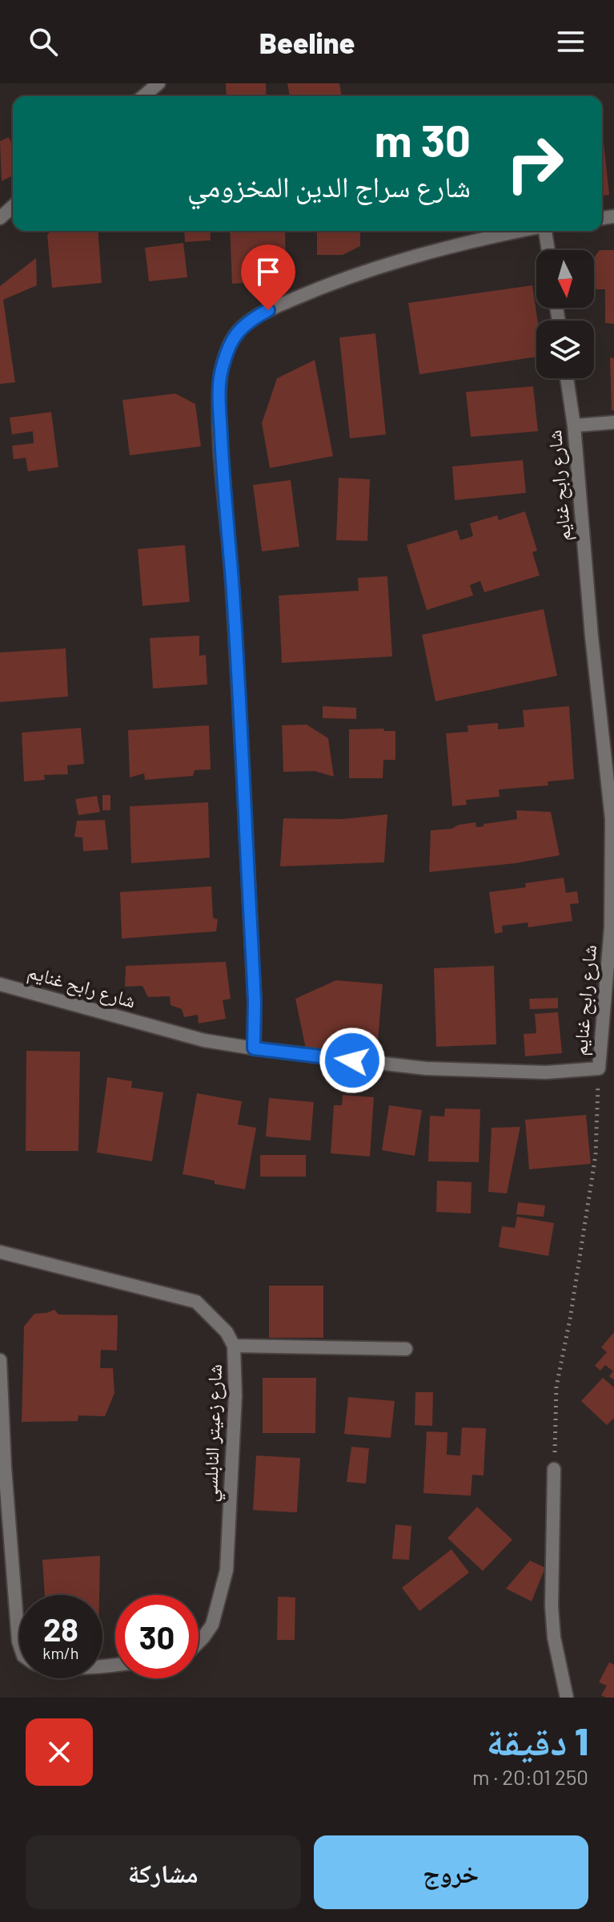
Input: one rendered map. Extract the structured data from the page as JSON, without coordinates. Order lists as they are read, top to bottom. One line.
{"streets":{"street":["شارع رابح غنايم","شارع زعيتر النابلسي"]},"north":"bottom","page":{"header":"Beeline","turn":["30 m","شارع سراج الدين المخزومي"],"speed":"28 km/h","limit":"30","heading":["1 دقيقة","250 m · 20:01"],"buttons":["خروج","مشاركة"]}}
